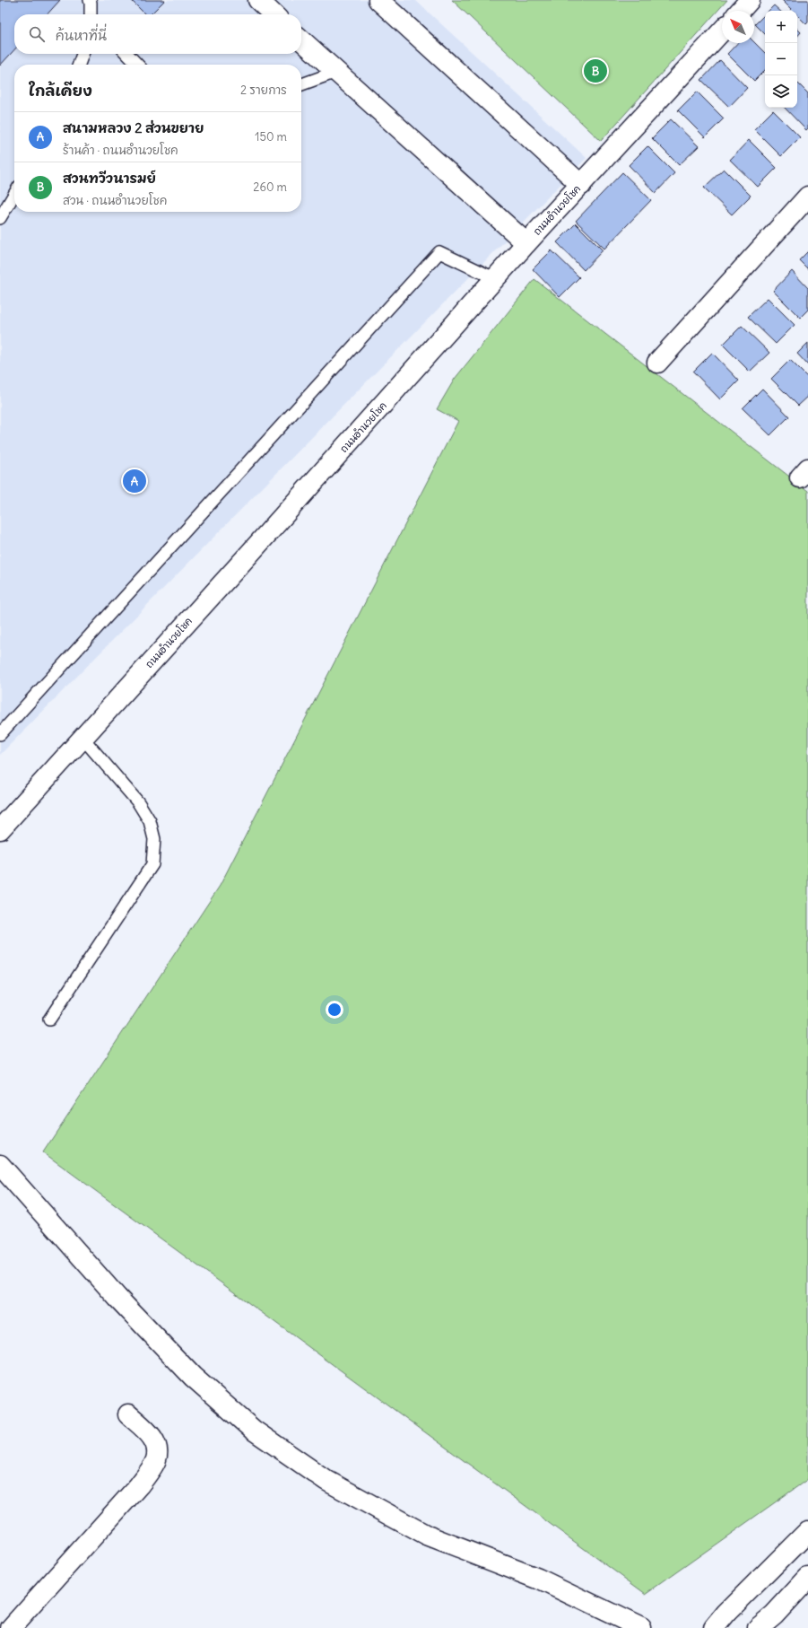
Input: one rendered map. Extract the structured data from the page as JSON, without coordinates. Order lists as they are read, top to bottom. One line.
{"streets":{"street":["ถนนอำนวยโชค"]},"north":"top left","page":{"map_buttons":["+","−"],"search":"ค้นหาที่นี่","pins":["B","A"],"heading":["ใกล้เคียง","2 รายการ"],"list":[{"mark":"A","name":"สนามหลวง 2 ส่วนขยาย","note":"ร้านค้า · ถนนอำนวยโชค","value":"150 m"},{"mark":"B","name":"สวนทวีวนารมย์","note":"สวน · ถนนอำนวยโชค","value":"260 m"}]}}
